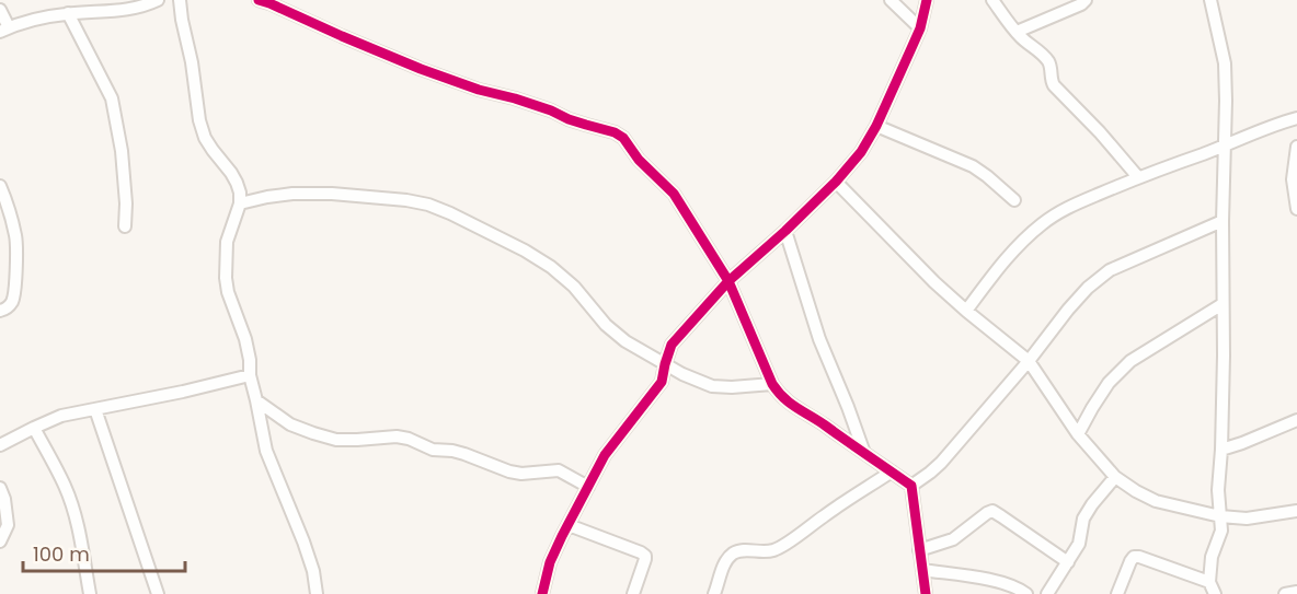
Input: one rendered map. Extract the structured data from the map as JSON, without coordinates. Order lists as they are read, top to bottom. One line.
{"scale_bar":"100 m"}
